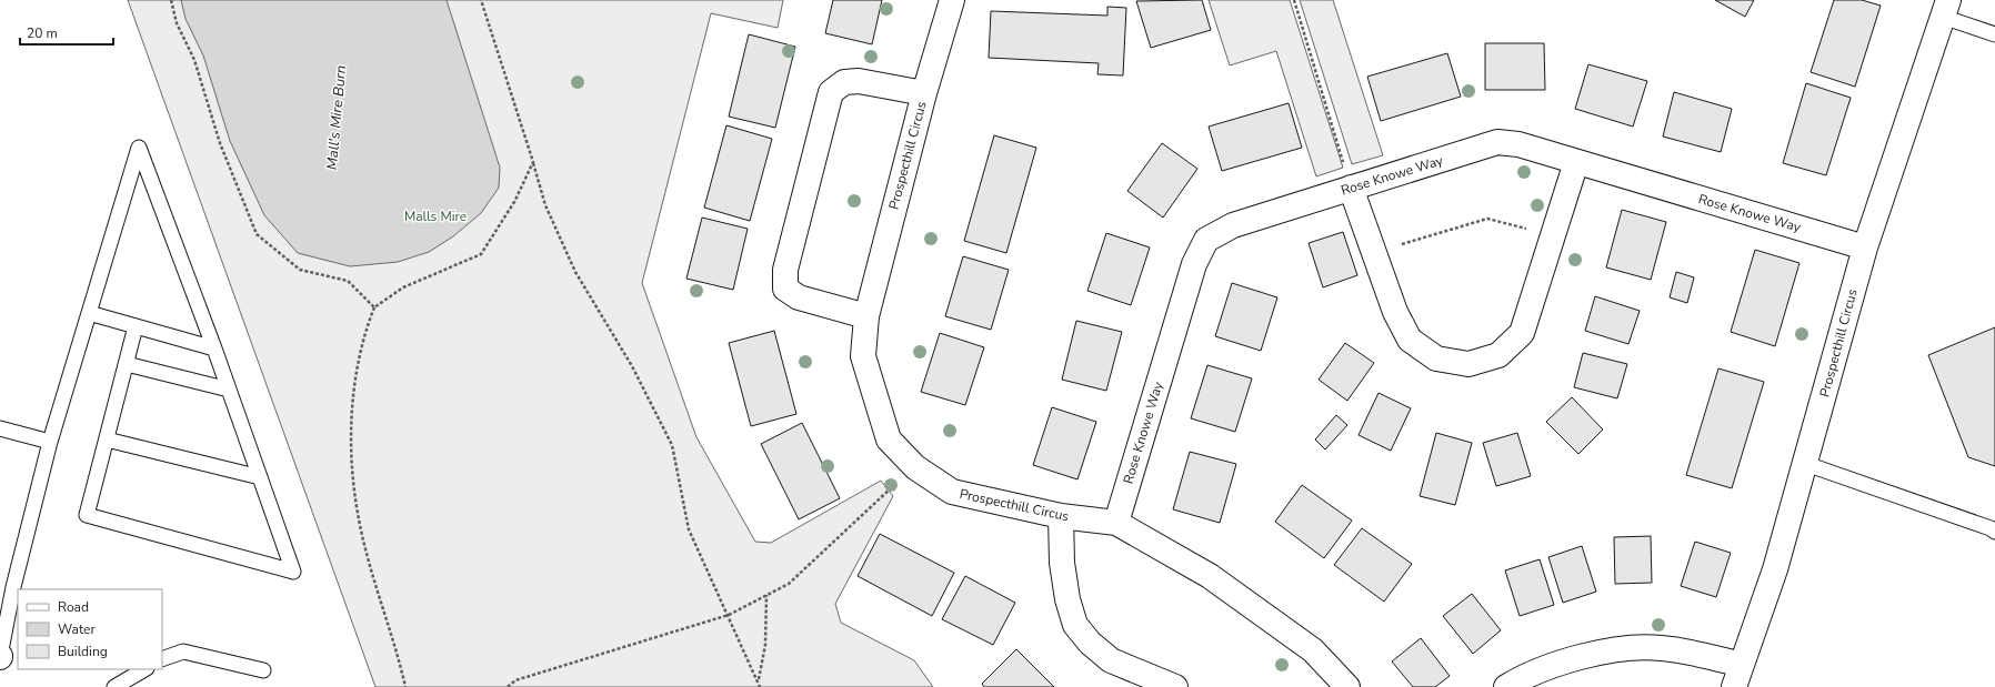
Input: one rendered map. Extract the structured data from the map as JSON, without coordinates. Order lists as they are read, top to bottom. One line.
{"streets":{"street":["Prospecthill Circus","Rose Knowe Way"]},"crossings":[["Prospecthill Circus","Rose Knowe Way"]],"water":["Mall's Mire Burn"],"parks":["Malls Mire"],"legend":["Road","Water","Building"],"scale_bar":"20 m"}
